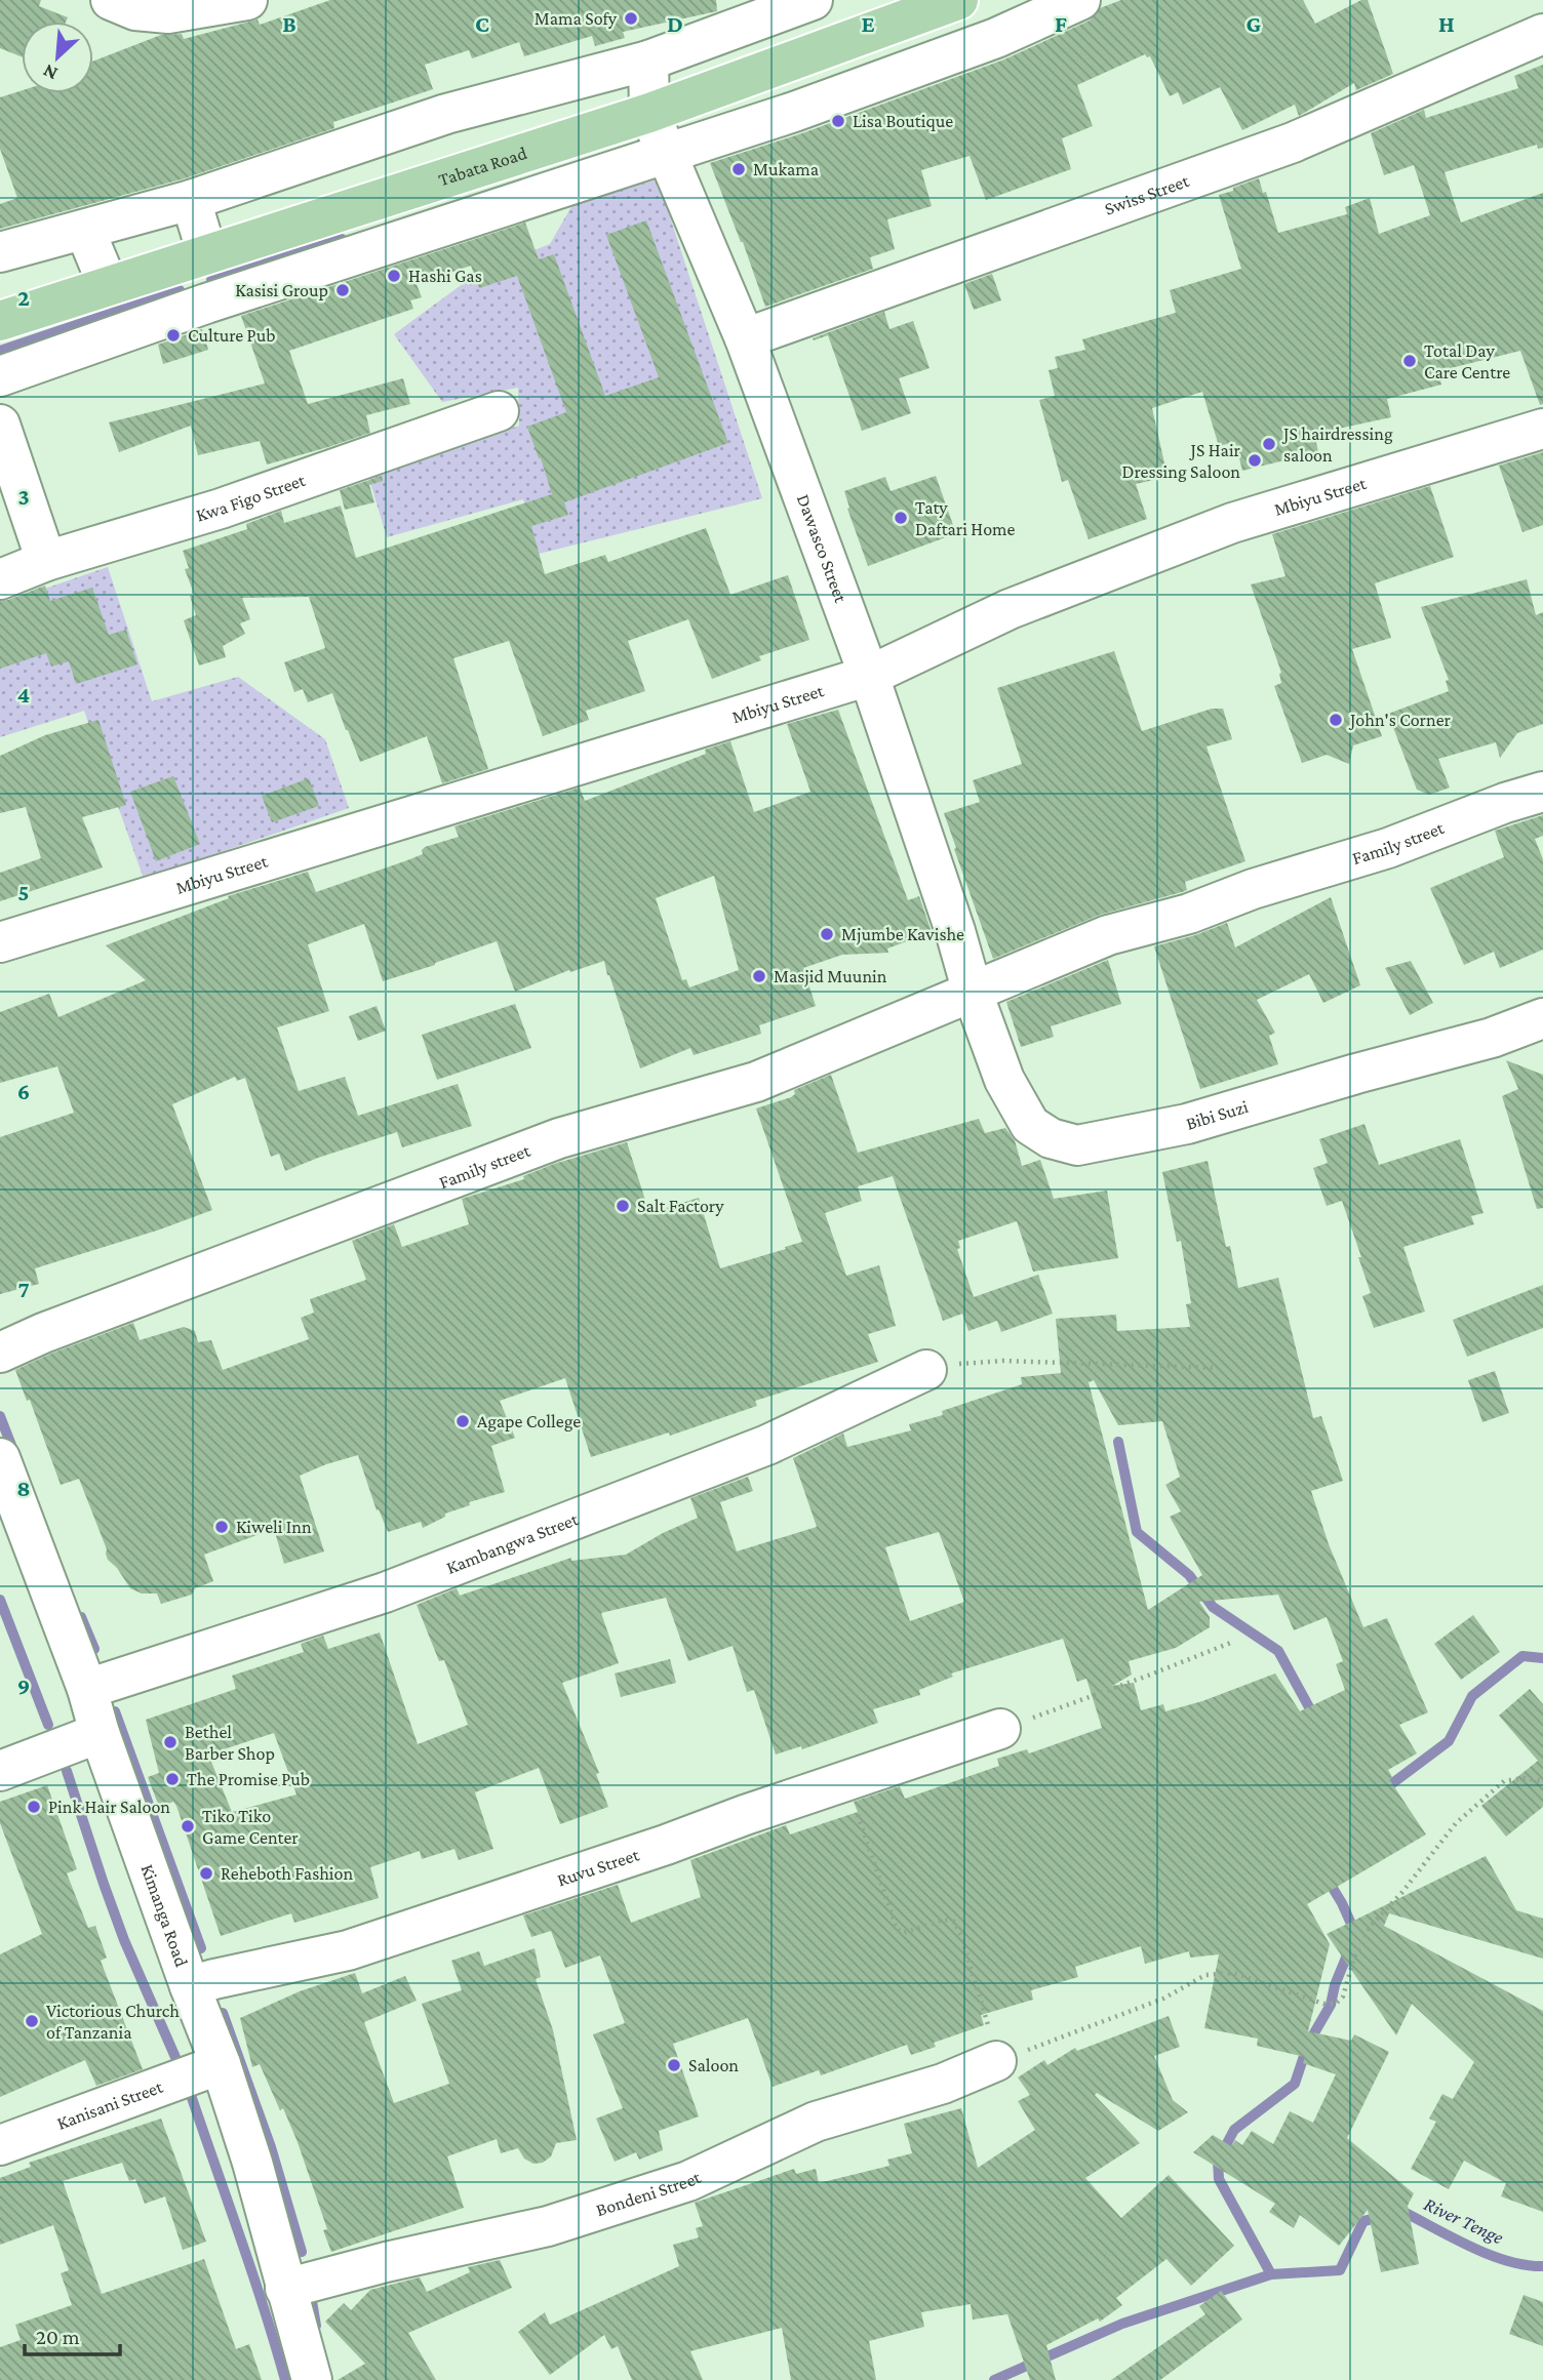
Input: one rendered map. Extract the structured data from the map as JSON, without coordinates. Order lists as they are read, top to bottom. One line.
{"streets":{"main road":["Tabata Road"],"street":["Swiss Street","Mbiyu Street","Kwa Figo Street","Dawasco Street","Family street","Bibi Suzi","Kambangwa Street","Ruvu Street","Kimanga Road","Kanisani Street","Bondeni Street"]},"crossings":[["Tabata Road","Dawasco Street"],["Swiss Street","Dawasco Street"],["Mbiyu Street","Dawasco Street"],["Dawasco Street","Family street"],["Dawasco Street","Bibi Suzi"],["Family street","Bibi Suzi"],["Kambangwa Street","Kimanga Road"],["Ruvu Street","Kimanga Road"],["Kimanga Road","Kanisani Street"],["Kimanga Road","Bondeni Street"]],"water":["River Tenge"],"places":["Mama Sofy","Lisa Boutique","Mukama","Hashi Gas","Kasisi Group","Culture Pub","Total Day Care Centre","JS hairdressing saloon","JS Hair Dressing Saloon","Taty Daftari Home","John's Corner","Mjumbe Kavishe","Masjid Muunin","Salt Factory","Agape College","Kiweli Inn","Bethel Barber Shop","The Promise Pub","Pink Hair Saloon","Tiko Tiko Game Center","Reheboth Fashion","Victorious Church of Tanzania","Saloon"],"scale_bar":"20 m","north":"bottom left","grid":{"columns":["B","C","D","E","F","G","H"],"rows":["2","3","4","5","6","7","8","9"]}}
